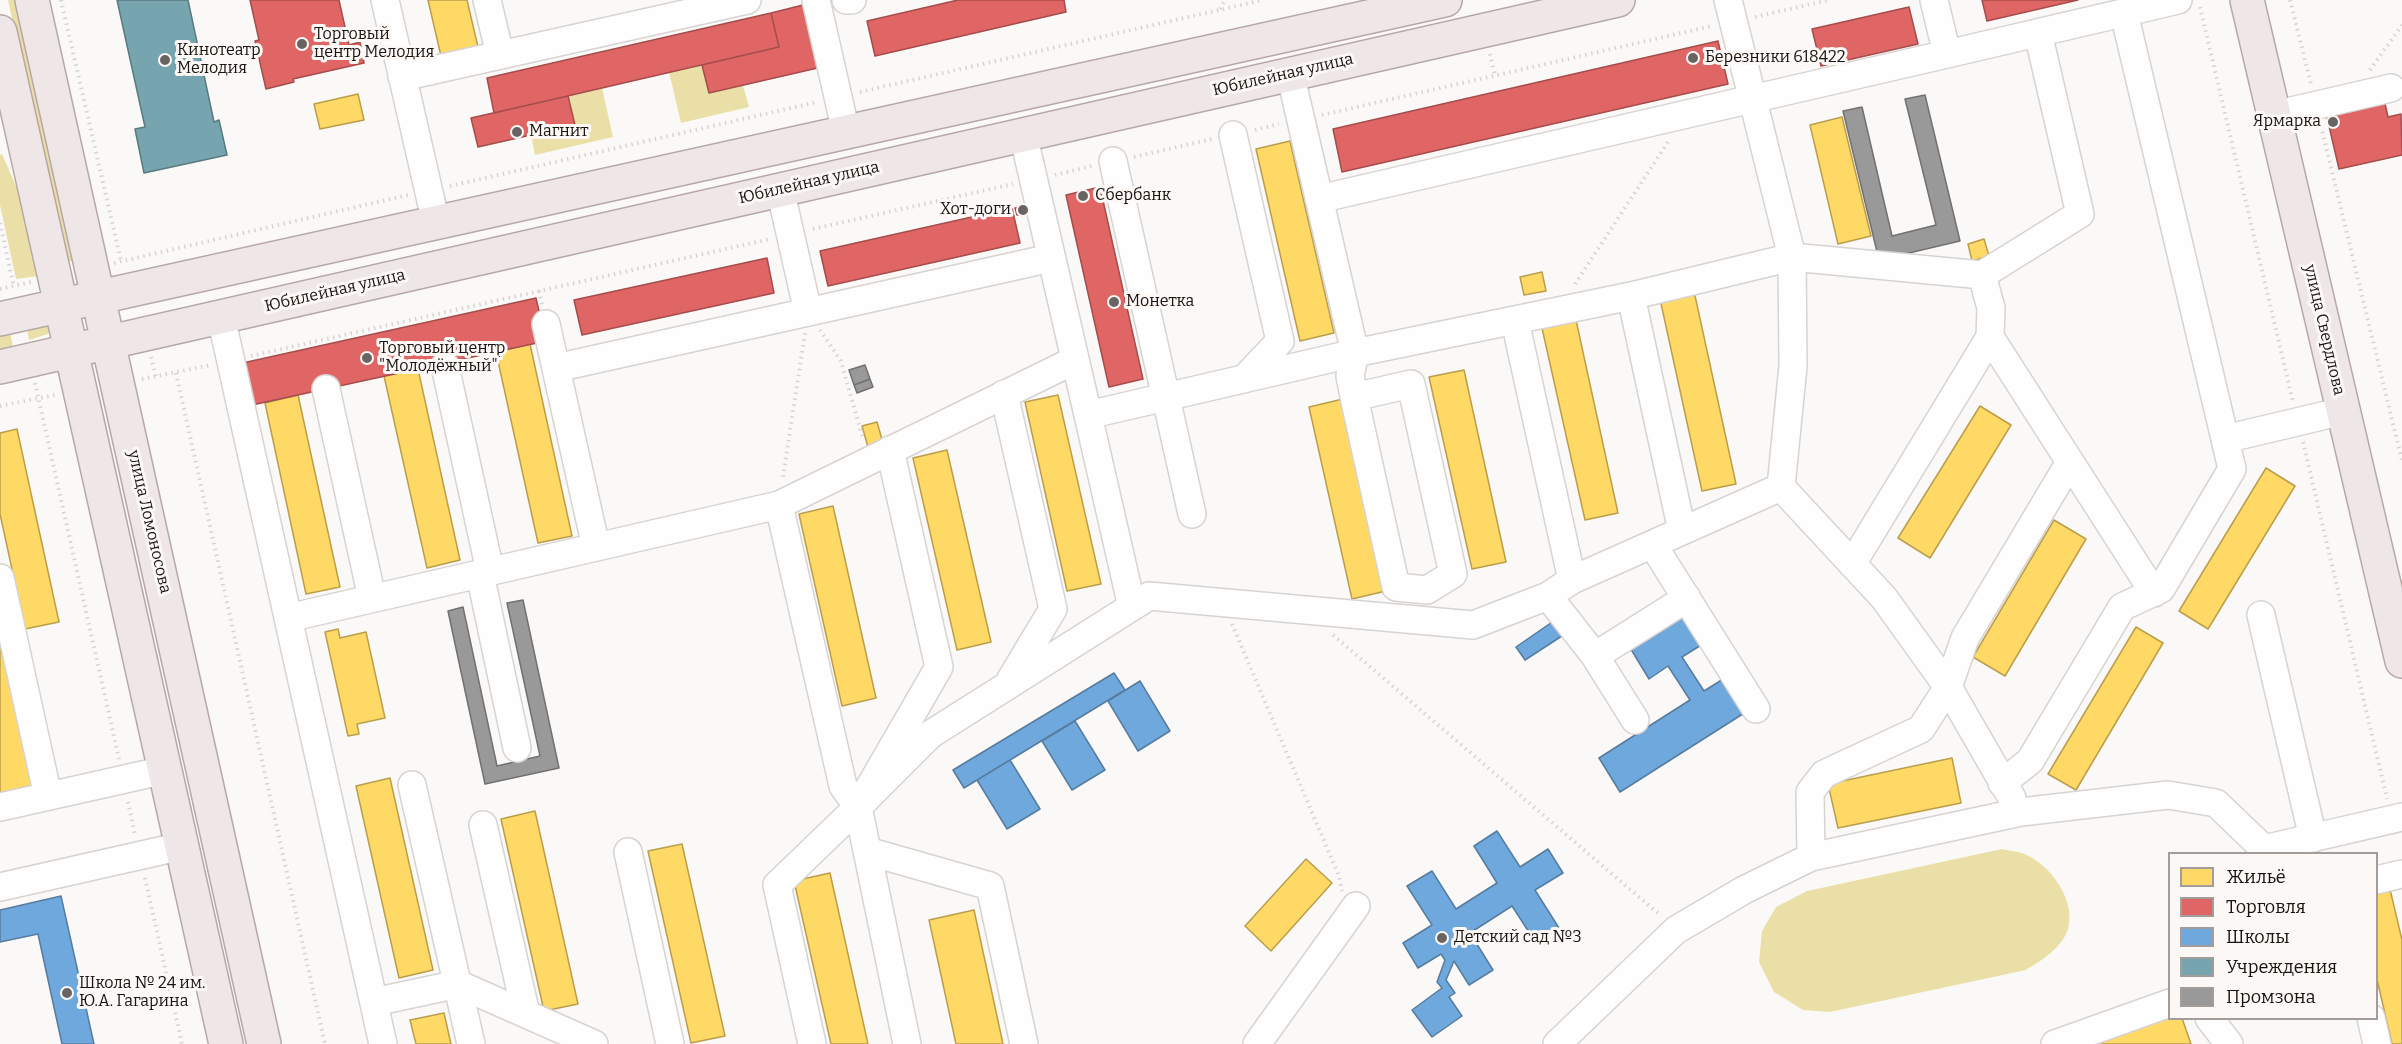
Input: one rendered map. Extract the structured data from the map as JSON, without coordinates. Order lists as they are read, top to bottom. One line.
{"streets":{"main road":["Юбилейная улица","улица Свердлова","улица Ломоносова"]},"crossings":[["Юбилейная улица","улица Ломоносова"]],"places":["Торговый центр Мелодия","Березники 618422","Кинотеатр Мелодия","Ярмарка","Магнит","Сбербанк","Хот-доги","Монетка","Торговый центр \"Молодёжный\"","Детский сад №3","Школа № 24 им. Ю.А. Гагарина"],"legend":["Жильё","Торговля","Школы","Учреждения","Промзона"]}
